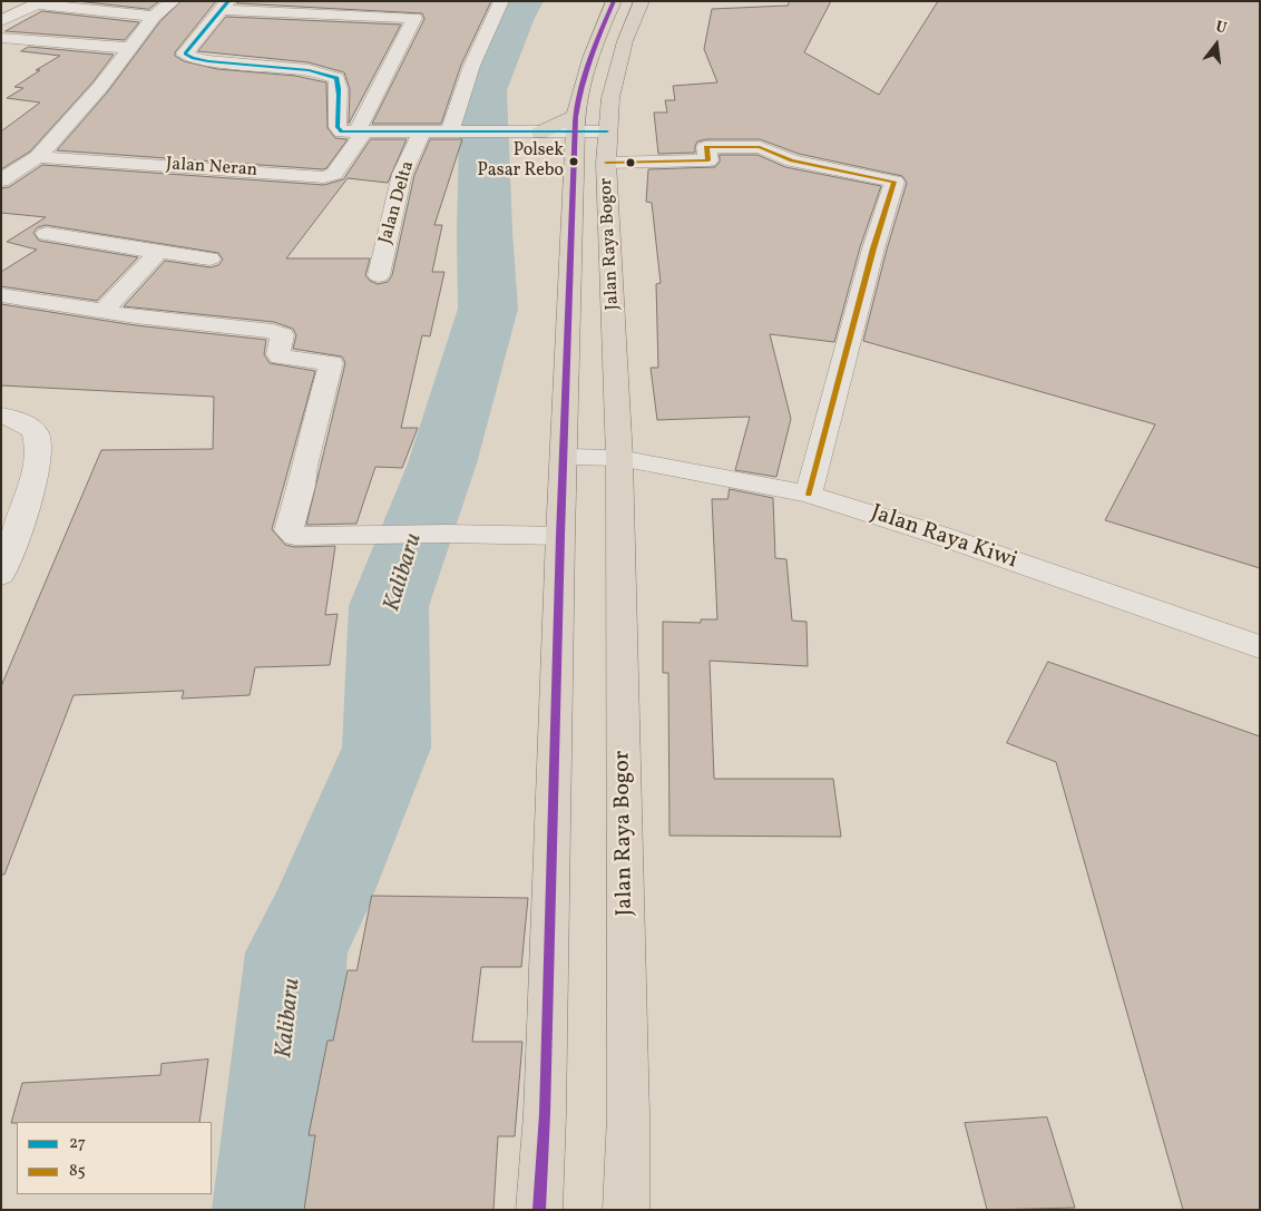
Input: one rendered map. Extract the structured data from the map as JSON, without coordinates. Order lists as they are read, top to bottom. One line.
{"streets":{"highway":["Jalan Raya Bogor"],"street":["Jalan Neran","Jalan Delta","Jalan Raya Kiwi"]},"crossings":[["Jalan Raya Bogor","Jalan Raya Kiwi"]],"water":["Kalibaru"],"places":["Polsek Pasar Rebo"],"lines":["transit line 27","transit line 85"],"legend":["27","85"],"north":"top"}
